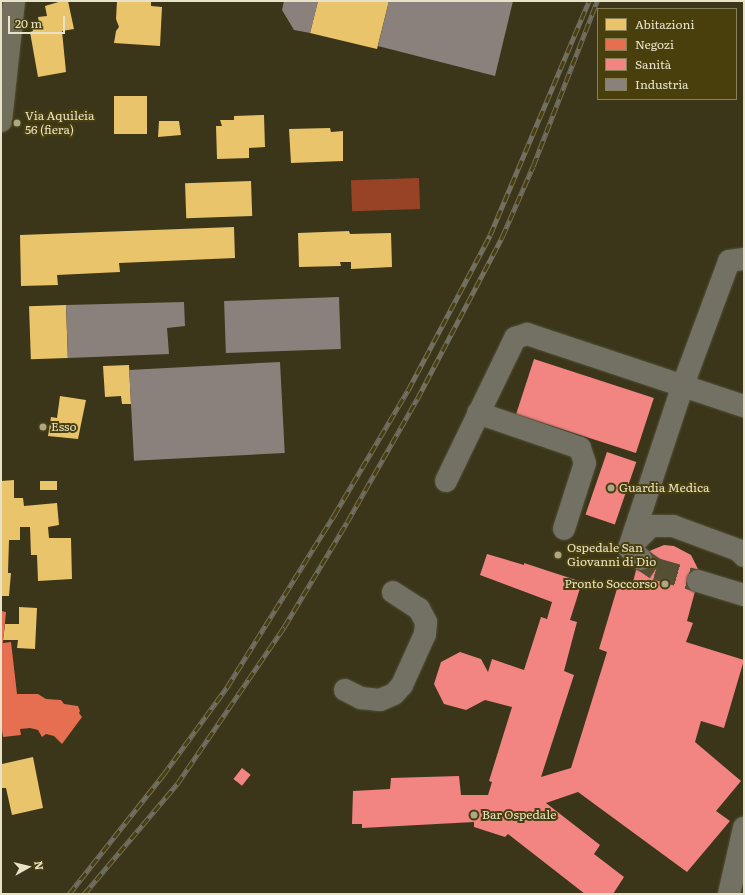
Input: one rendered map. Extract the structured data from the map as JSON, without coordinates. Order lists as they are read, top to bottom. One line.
{"places":["Via Aquileia 56 (fiera)","Esso","Guardia Medica","Ospedale San Giovanni di Dio","Pronto Soccorso","Bar Ospedale"],"legend":["Abitazioni","Negozi","Sanità","Industria"],"scale_bar":"20 m","north":"right"}
